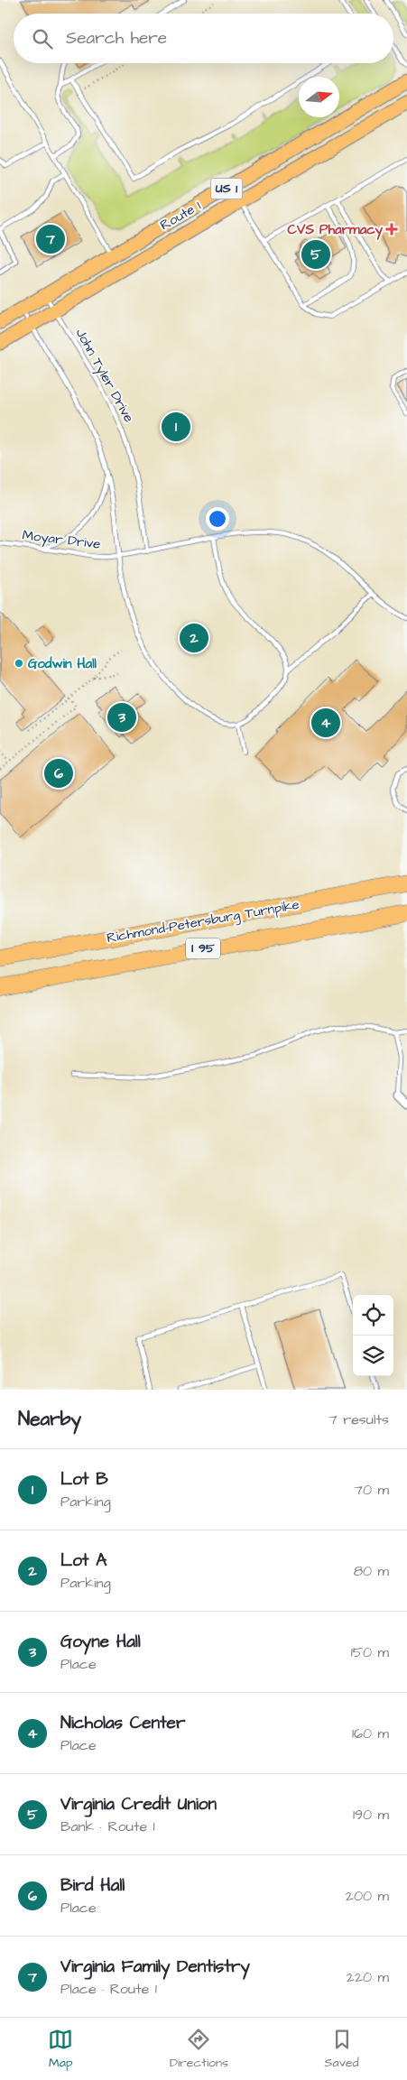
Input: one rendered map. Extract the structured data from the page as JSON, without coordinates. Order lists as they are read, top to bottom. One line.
{"streets":{"highway":["Richmond-Petersburg Turnpike","I 95"],"main road":["US 1","Route 1"],"lane":["John Tyler Drive","Moyar Drive"]},"crossings":[["Route 1","John Tyler Drive"],["John Tyler Drive","Moyar Drive"]],"places":{"health":["CVS Pharmacy"],"other":["Godwin Hall"]},"north":"right","page":{"search":"Search here","pins":["7","5","1","2","3","4","6"],"heading":["Nearby","7 results"],"list":[{"mark":"1","name":"Lot B","note":"Parking","value":"70 m"},{"mark":"2","name":"Lot A","note":"Parking","value":"80 m"},{"mark":"3","name":"Goyne Hall","note":"Place","value":"150 m"},{"mark":"4","name":"Nicholas Center","note":"Place","value":"160 m"},{"mark":"5","name":"Virginia Credit Union","note":"Bank · Route 1","value":"190 m"},{"mark":"6","name":"Bird Hall","note":"Place","value":"200 m"},{"mark":"7","name":"Virginia Family Dentistry","note":"Place · Route 1","value":"220 m"}],"nav":["Map","Directions","Saved"]}}
